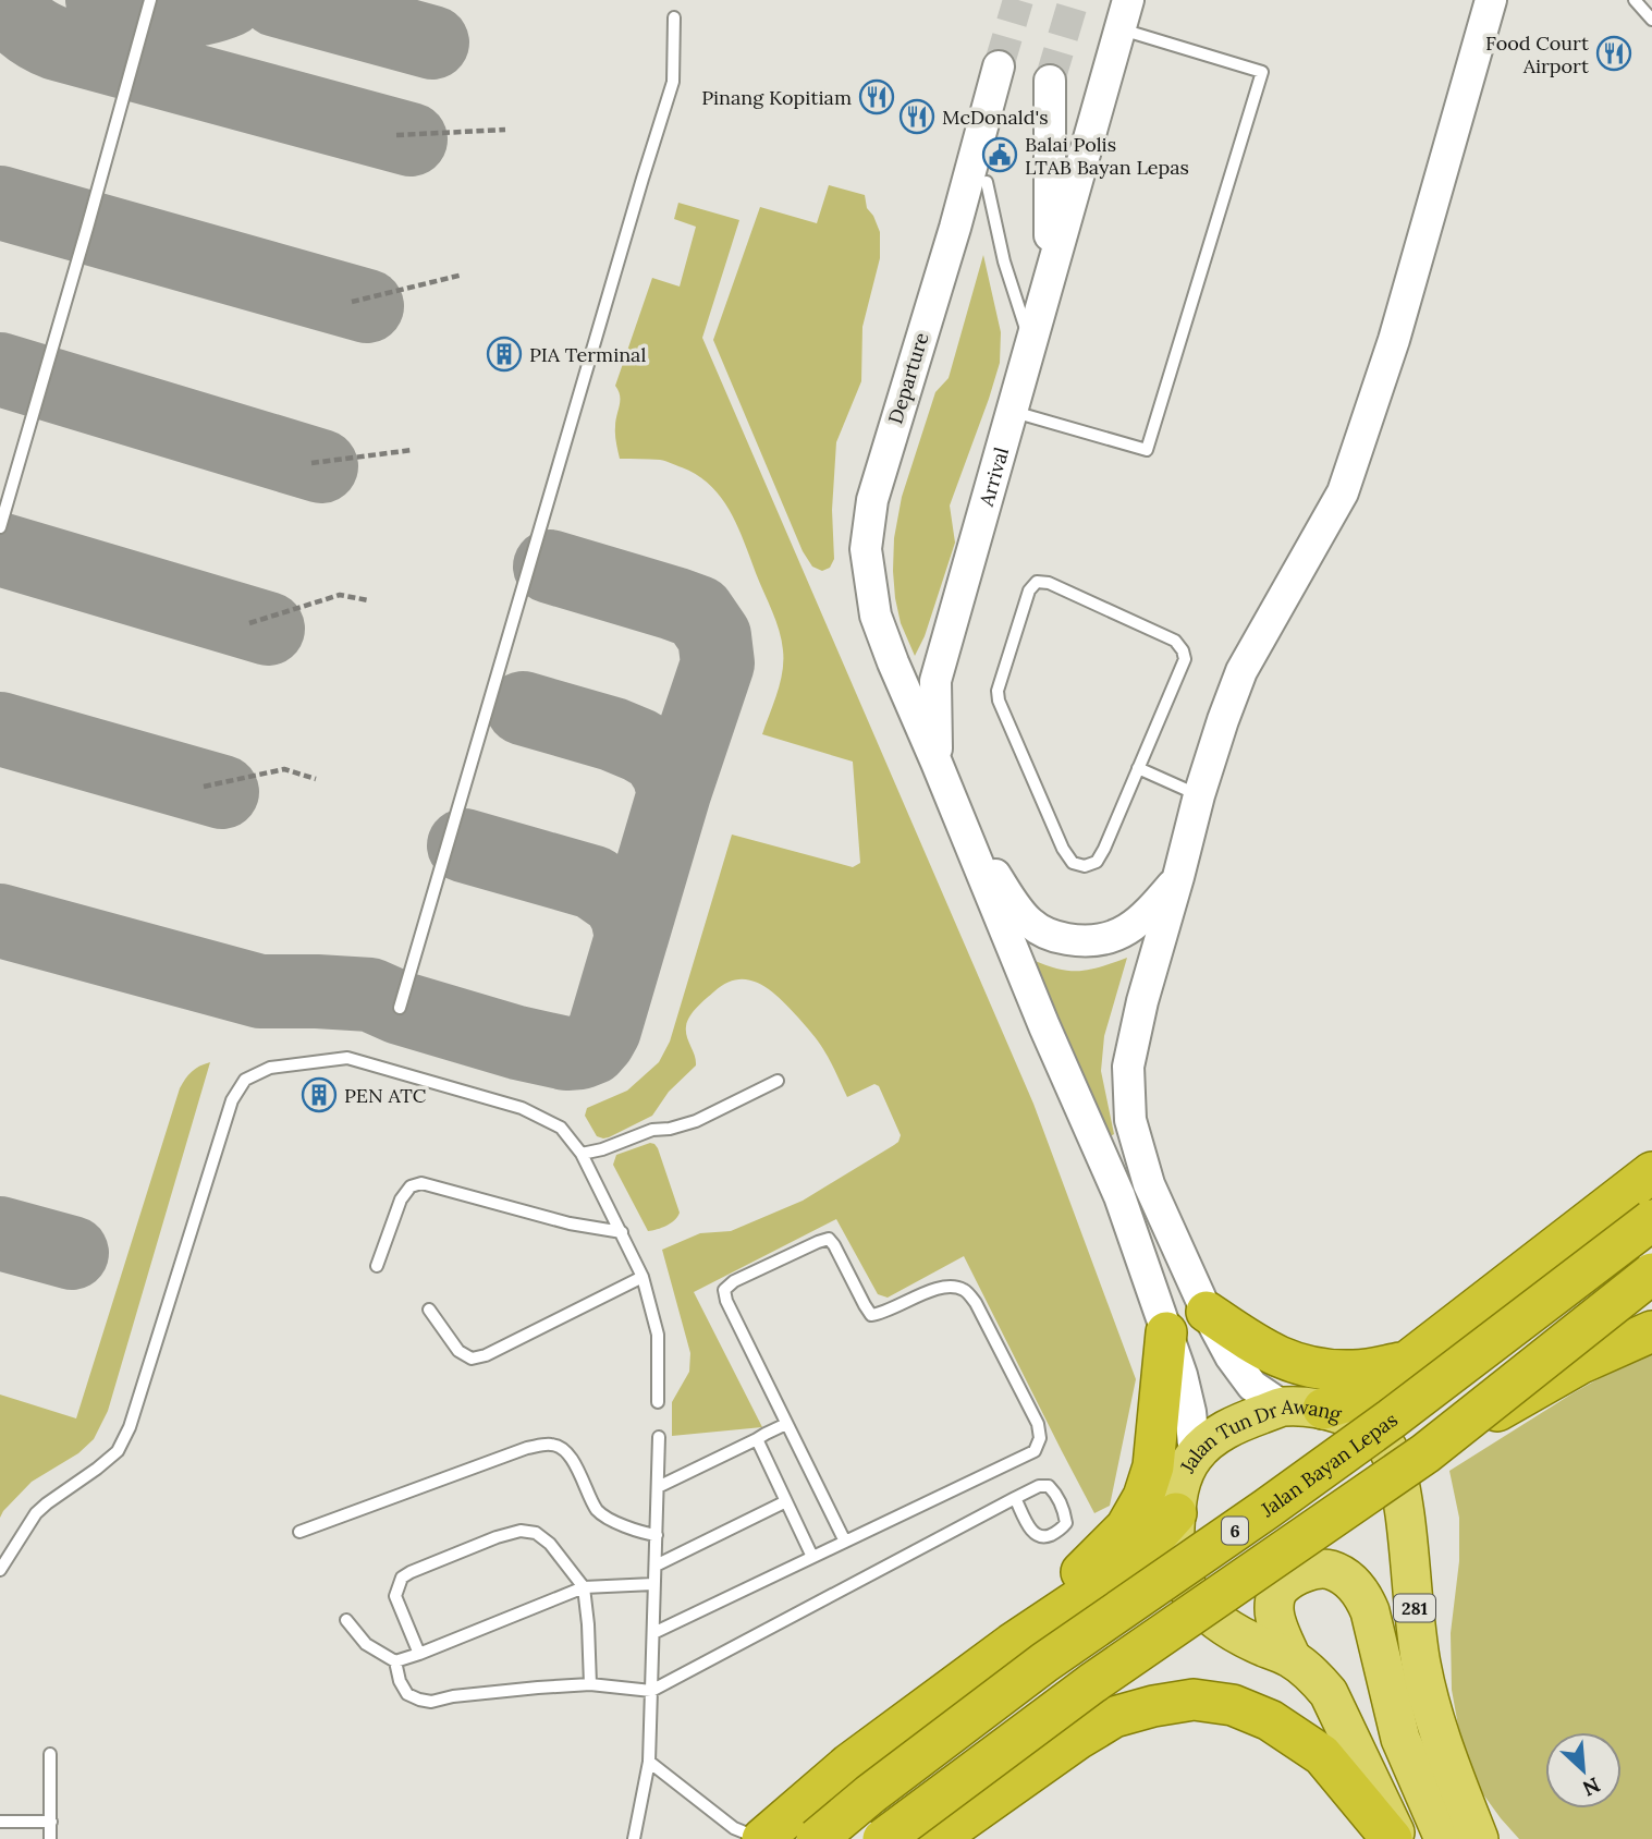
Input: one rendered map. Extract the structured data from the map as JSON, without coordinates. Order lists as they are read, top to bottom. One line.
{"streets":{"highway":["Jalan Bayan Lepas","6"],"main road":["Jalan Tun Dr Awang","281"],"street":["Departure","Arrival"]},"crossings":[["Departure","Arrival"]],"places":{"restaurant":["Food Court Airport","Pinang Kopitiam","McDonald's"],"public building":["Balai Polis LTAB Bayan Lepas"],"building":["PIA Terminal","PEN ATC"]},"north":"bottom right"}
